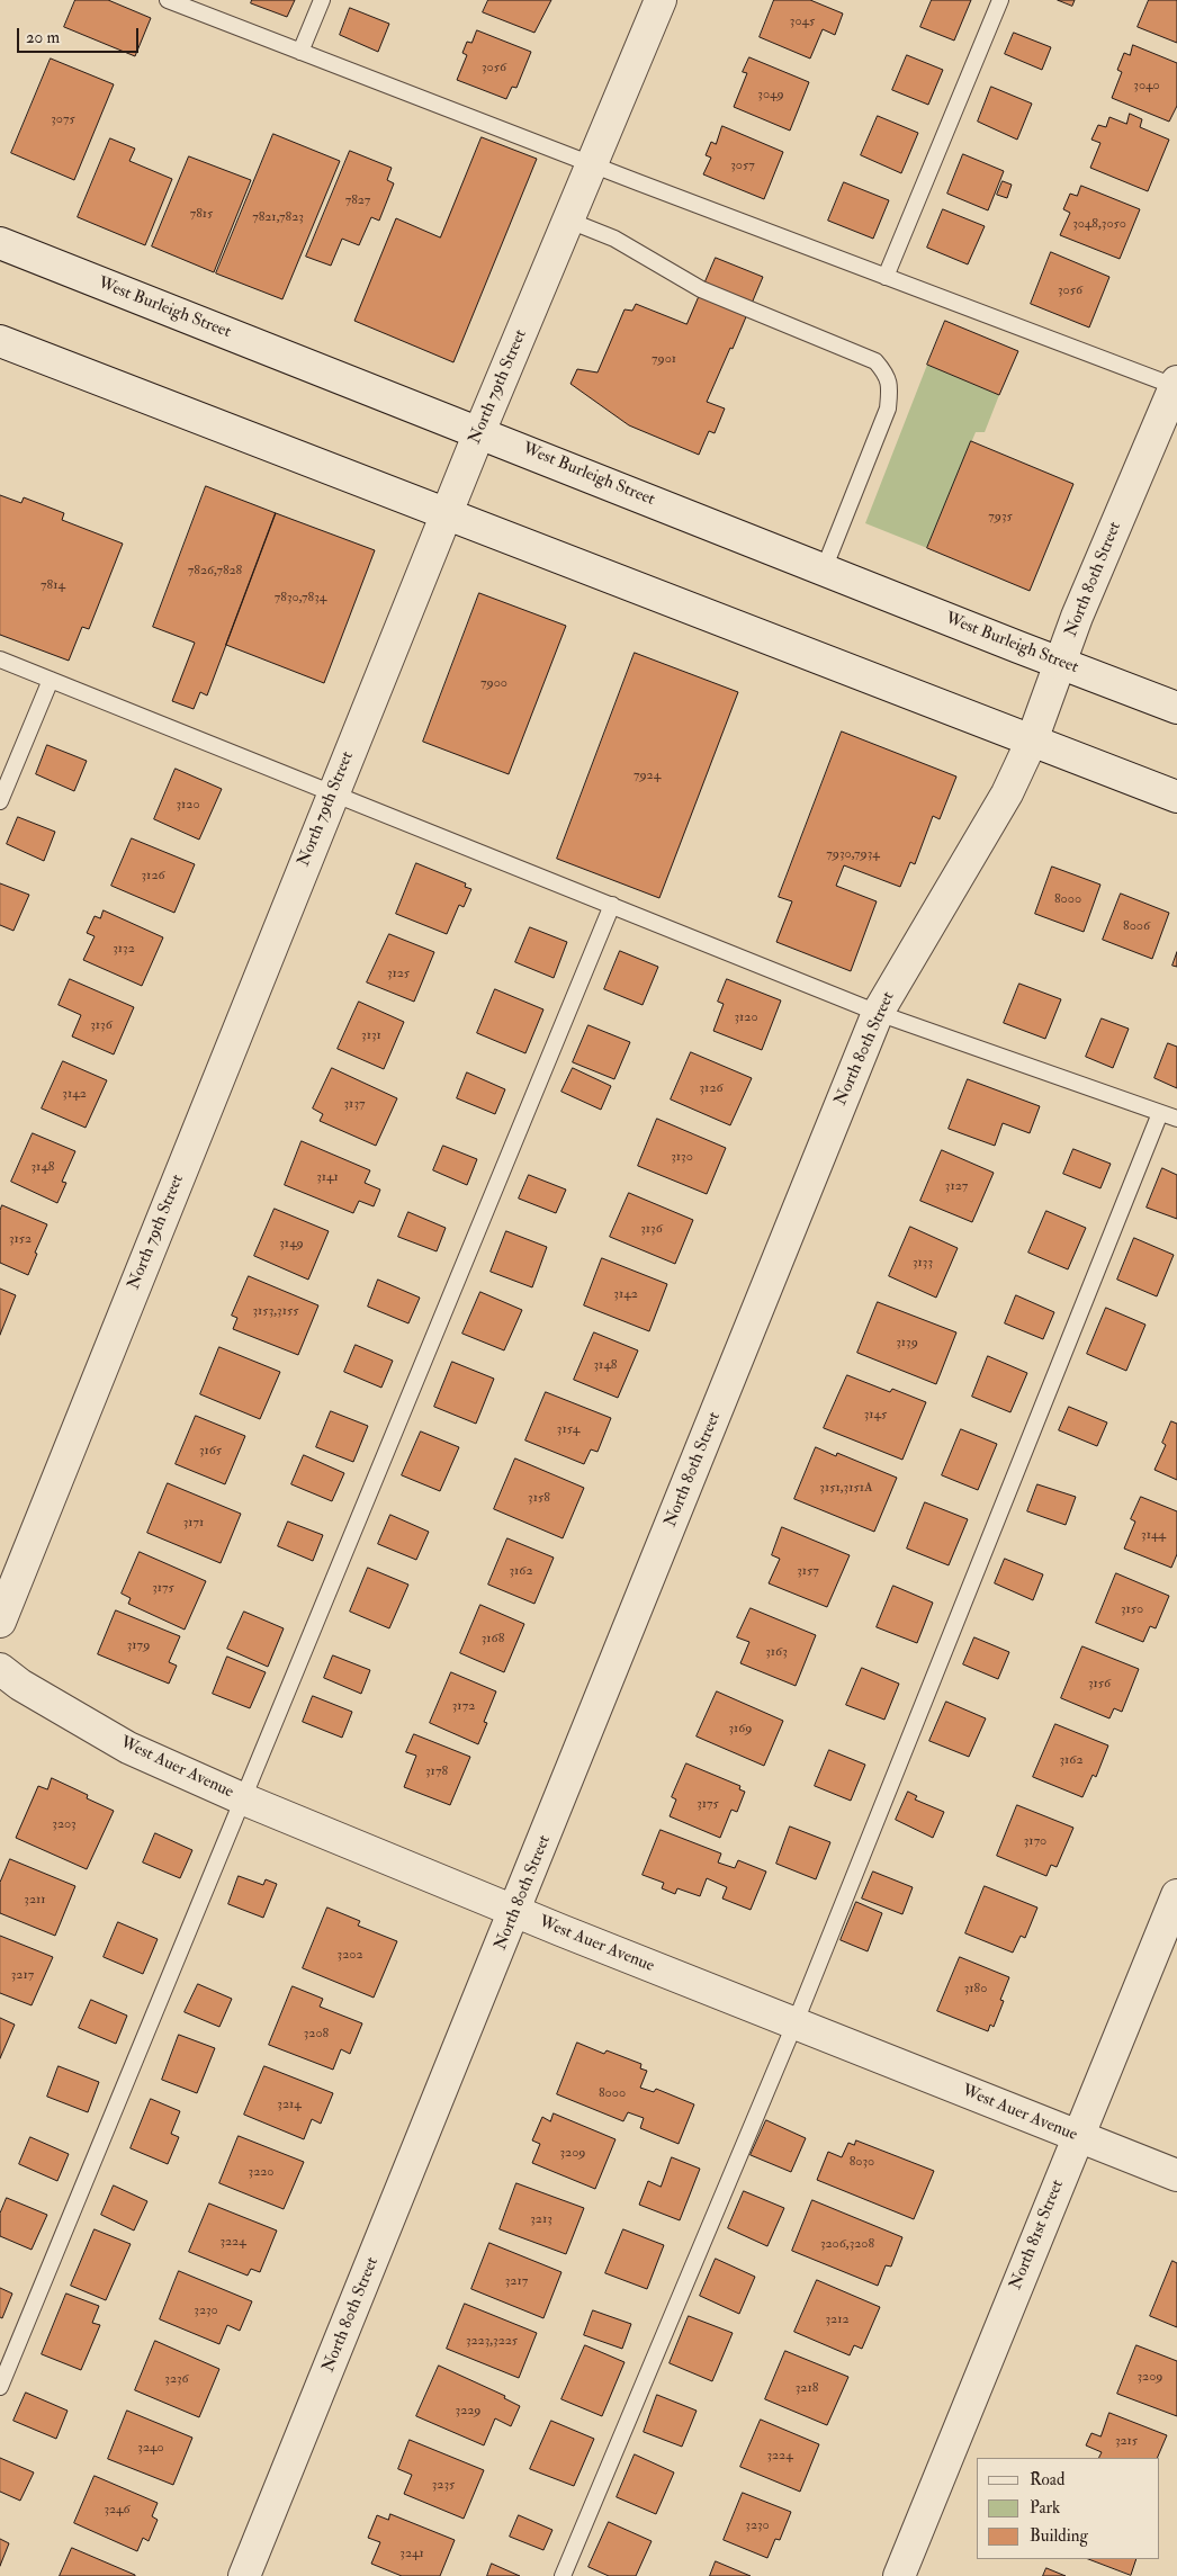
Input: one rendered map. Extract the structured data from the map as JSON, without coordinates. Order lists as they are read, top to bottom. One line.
{"streets":{"street":["West Burleigh Street","North 79th Street","North 80th Street","West Auer Avenue","North 81st Street"]},"crossings":[["West Burleigh Street","North 79th Street"],["West Burleigh Street","North 80th Street"],["North 80th Street","West Auer Avenue"],["West Auer Avenue","North 81st Street"]],"house_numbers":["3045","3056","3040","3049","3075","3057","7827","7815","7821,7823","3048,3050","3056","7901","7935","7826,7828","7814","7830,7834","7900","7924","3120","7930,7934","3126","8000","8006","3132","3125","3120","3136","3131","3126","3142","3137","3130","3148","3141","3127","3136","3152","3149","3133","3142","3153,3155","3139","3148","3145","3154","3165","3151,3151A","3158","3171","3144","3162","3157","3175","3150","3168","3179","3163","3156","3172","3169","3162","3178","3175","3203","3170","3211","3202","3217","3180","3208","8000","3214","3209","8030","3220","3213","3224","3206,3208","3217","3230","3212","3223,3225","3209","3236","3218","3229","3215","3240","3224","3235","3246","3230","3241"],"legend":["Road","Park","Building"],"scale_bar":"20 m"}
